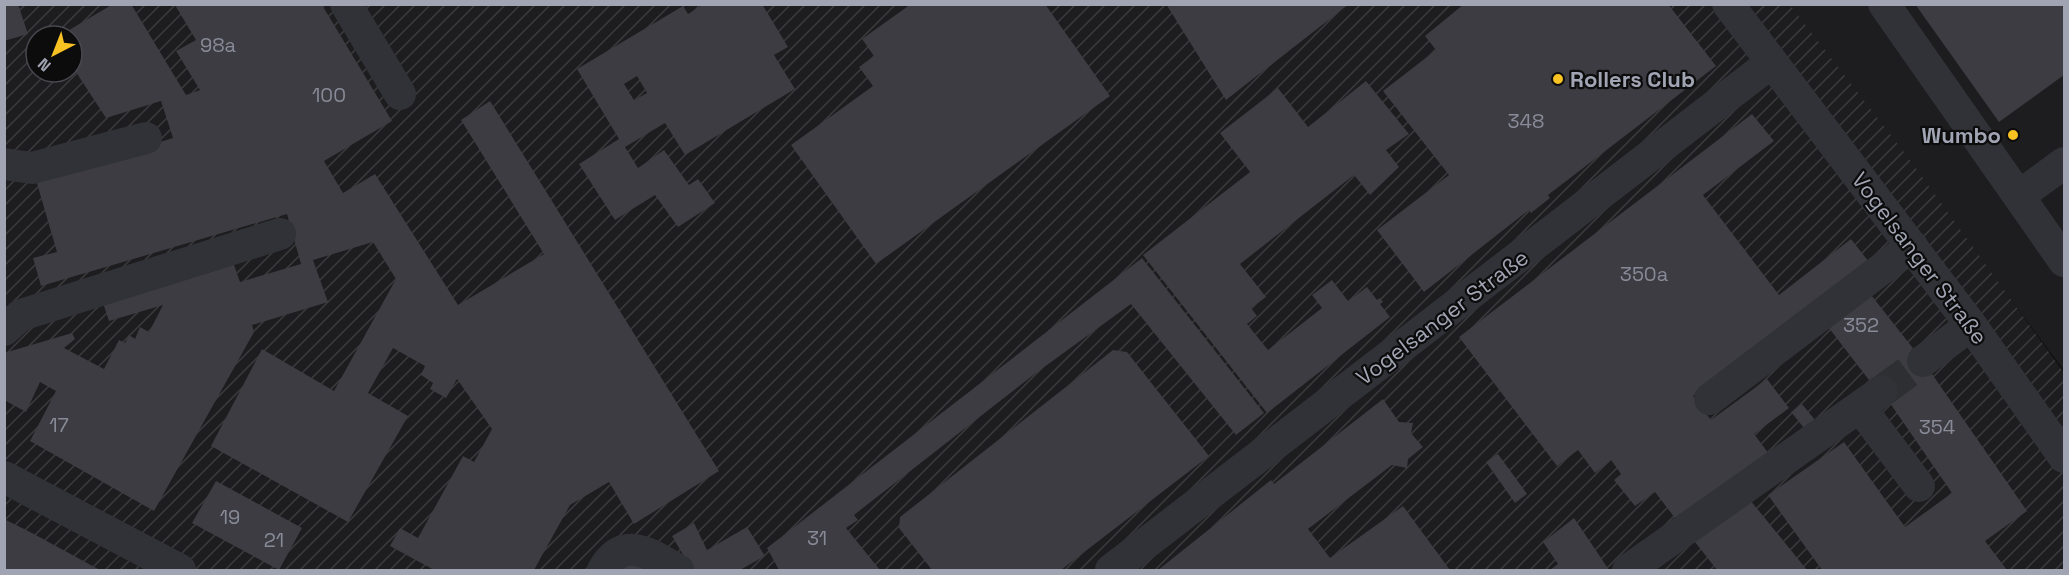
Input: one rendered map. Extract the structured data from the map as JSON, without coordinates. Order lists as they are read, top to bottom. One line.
{"streets":{"street":["Vogelsanger Straße"]},"places":["Rollers Club","Wumbo"],"house_numbers":["98a","100","348","350a","352","17","354","19","31","21"],"north":"bottom left"}
